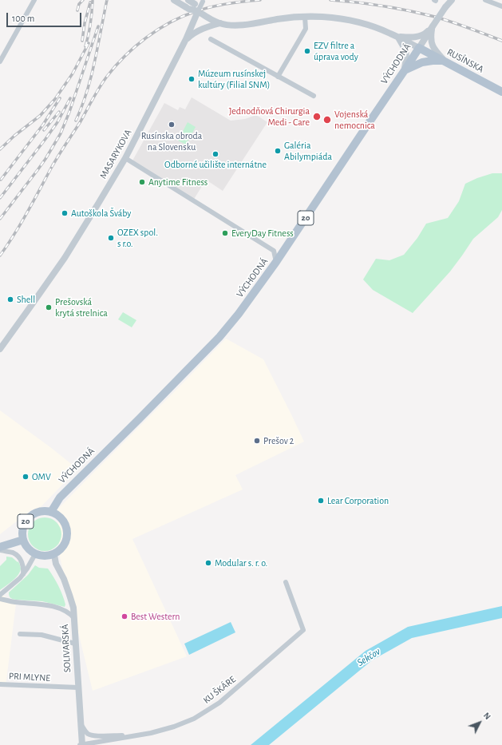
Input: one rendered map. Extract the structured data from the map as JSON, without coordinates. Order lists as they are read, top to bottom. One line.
{"streets":{"main road":["RUSÍNSKA","VÝCHODNÁ","20"],"street":["MASARYKOVA","SOLIVARSKÁ","PRI MLYNE","KU ŠKÁRE"]},"crossings":[["RUSÍNSKA","VÝCHODNÁ"],["VÝCHODNÁ","20"],["VÝCHODNÁ","SOLIVARSKÁ"],["20","SOLIVARSKÁ"],["SOLIVARSKÁ","PRI MLYNE"],["SOLIVARSKÁ","KU ŠKÁRE"]],"water":["Sekčov"],"places":["EZV filtre a úprava vody","Múzeum rusínskej kultúry (Filial SNM)","Jednodňová Chirurgia Medi - Care","Vojenská nemocnica","Rusínska obroda na Slovensku","Galéria Abilympiáda","Odborné učilište internátne","Anytime Fitness","Autoškola Šváby","EveryDay Fitness","OZEX spol. s r.o.","Shell","Prešovská krytá strelnica","Prešov 2","OMV","Lear Corporation","Modular s. r. o.","Best Western"],"scale_bar":"100 m","north":"top right"}
